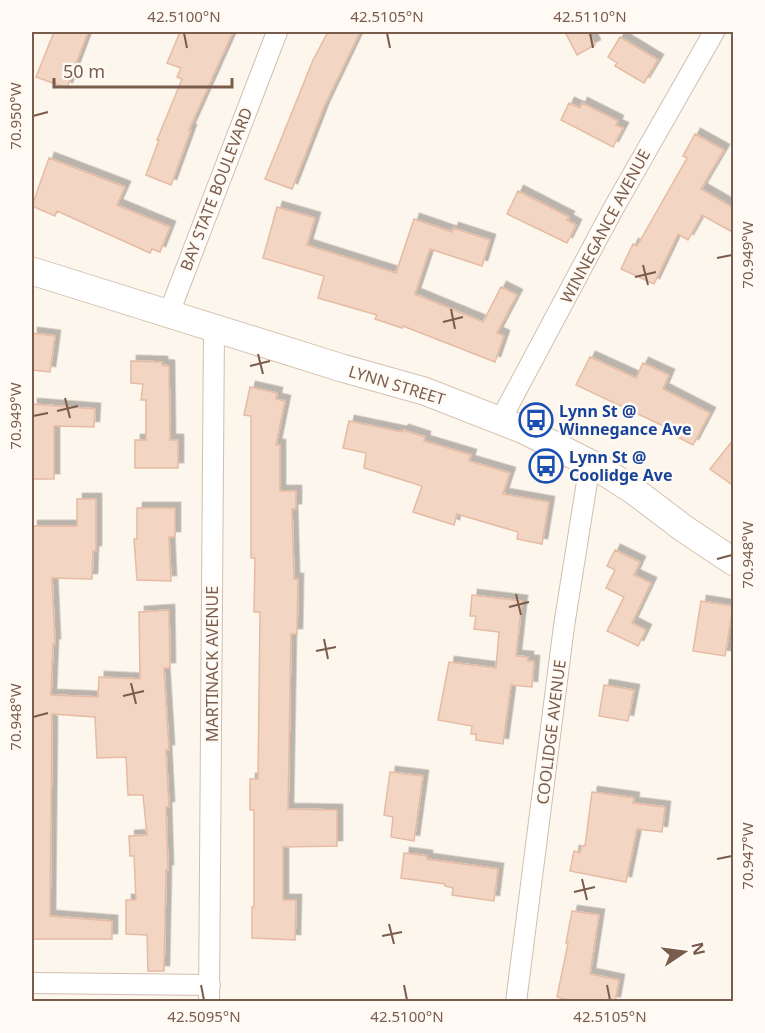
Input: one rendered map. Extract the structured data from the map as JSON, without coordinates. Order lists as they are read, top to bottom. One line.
{"streets":{"main road":["LYNN STREET"],"street":["BAY STATE BOULEVARD","WINNEGANCE AVENUE","MARTINACK AVENUE","COOLIDGE AVENUE"]},"crossings":[["BAY STATE BOULEVARD","LYNN STREET"],["WINNEGANCE AVENUE","LYNN STREET"],["LYNN STREET","MARTINACK AVENUE"],["LYNN STREET","COOLIDGE AVENUE"]],"places":{"bus stop":["Lynn St @ Winnegance Ave","Lynn St @ Coolidge Ave"]},"scale_bar":"50 m","north":"right","coordinates":["42.5100°N","42.5105°N","42.5110°N","70.950°W","70.949°W","70.948°W","70.947°W","42.5095°N"]}
